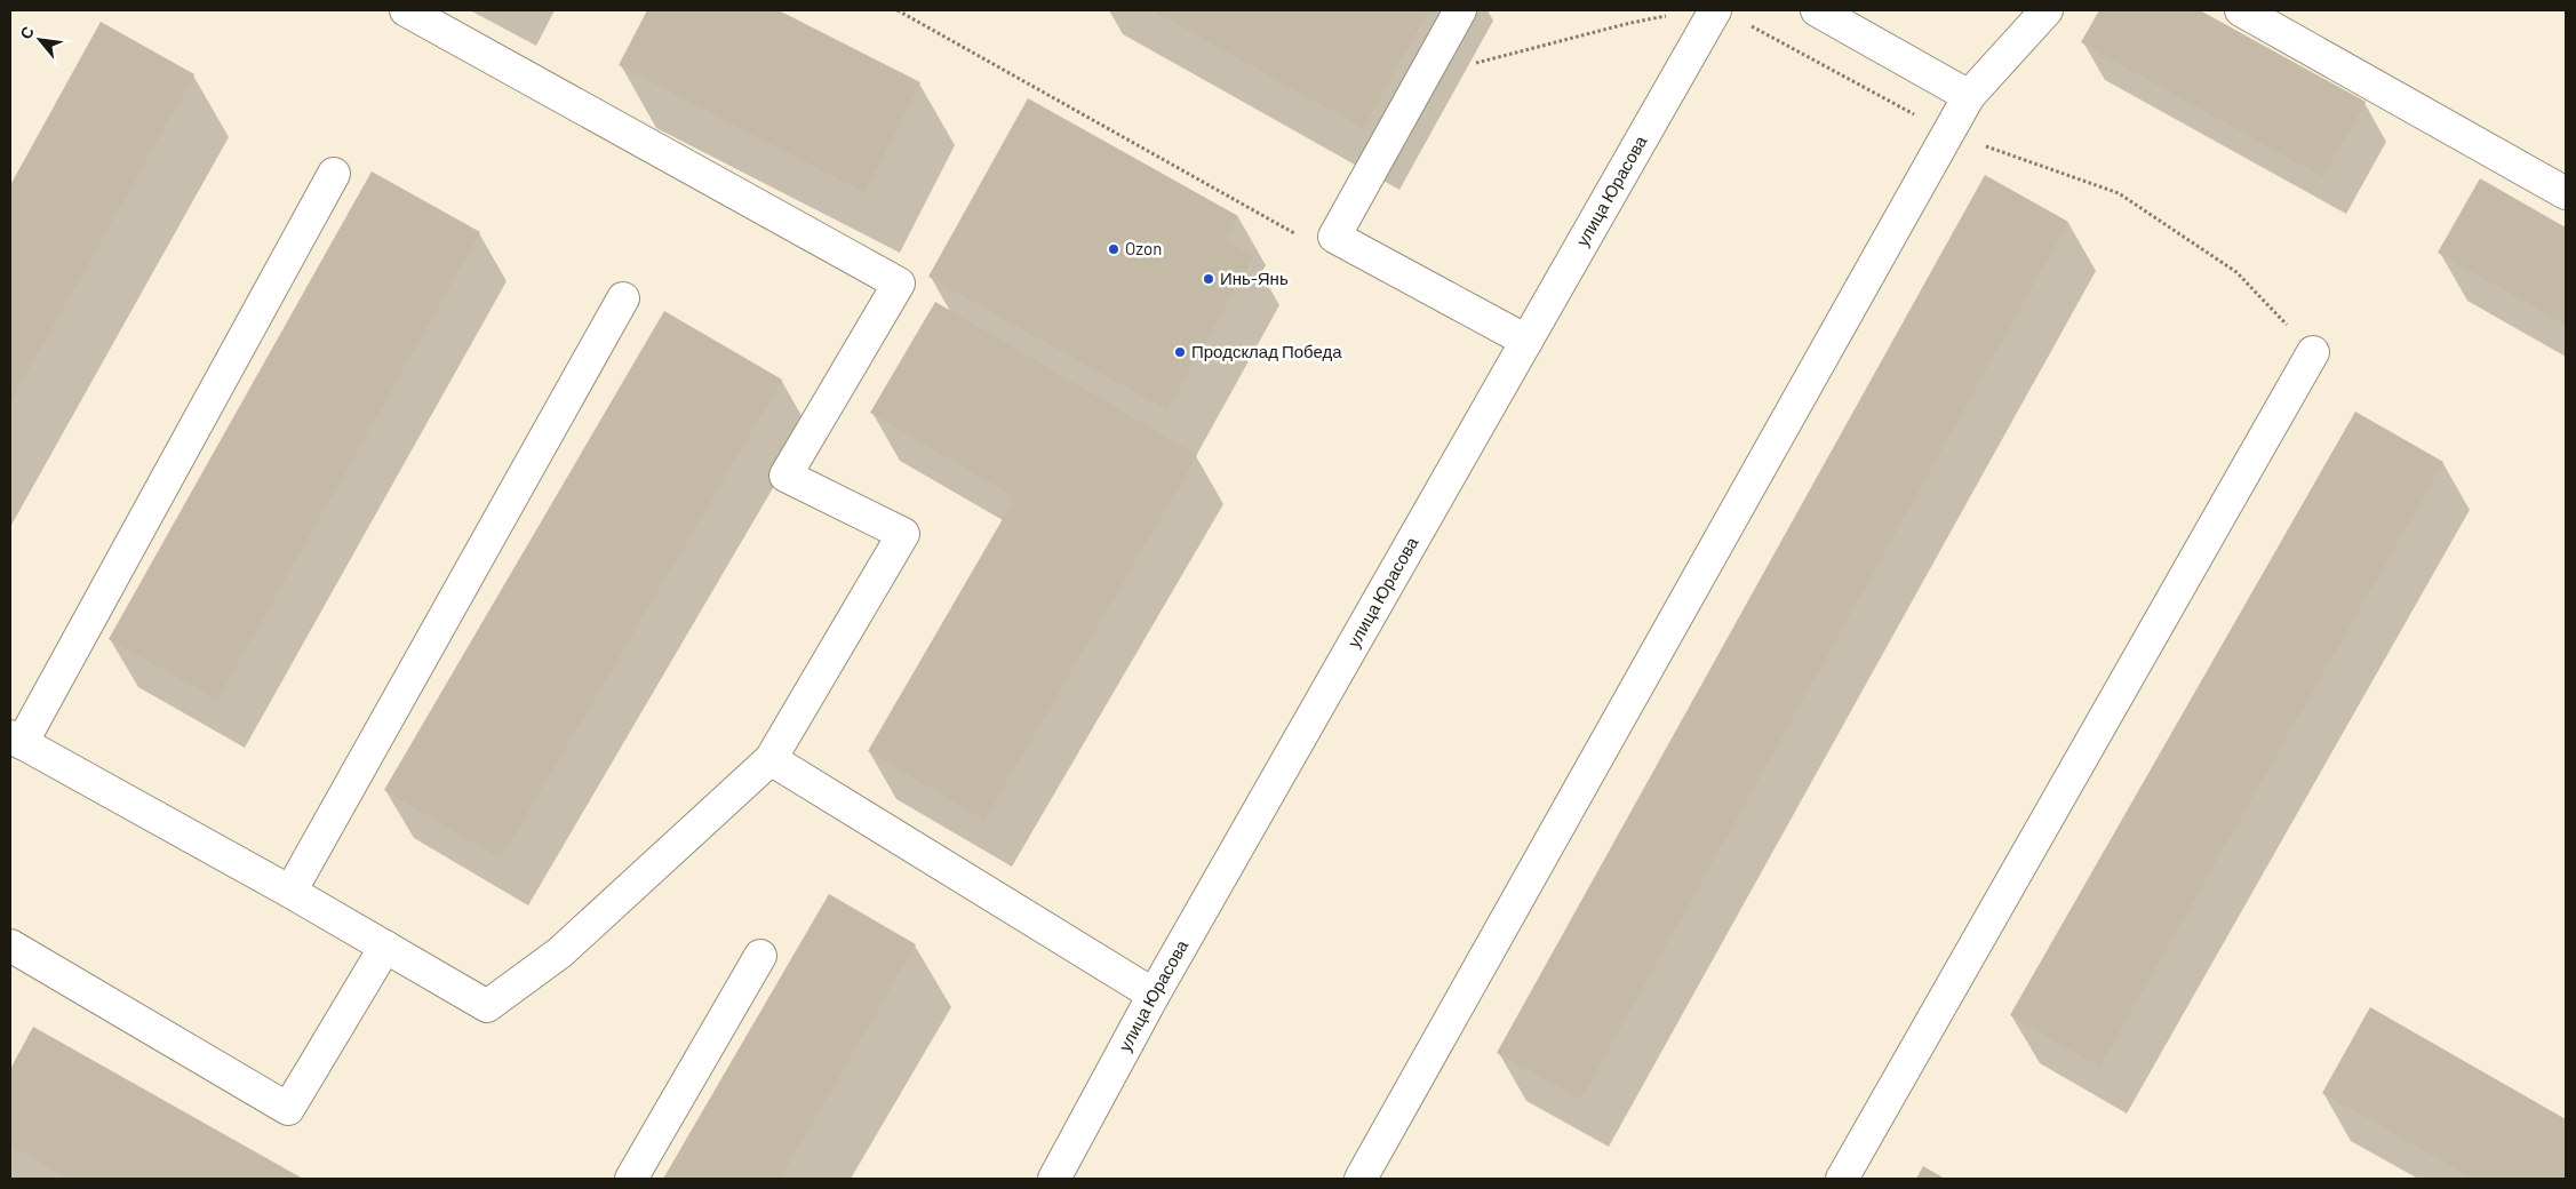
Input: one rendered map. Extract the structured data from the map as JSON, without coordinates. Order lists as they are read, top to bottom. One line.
{"streets":{"street":["улица Юрасова"]},"places":["Ozon","Инь-Янь","Продсклад Победа"],"north":"top left"}
